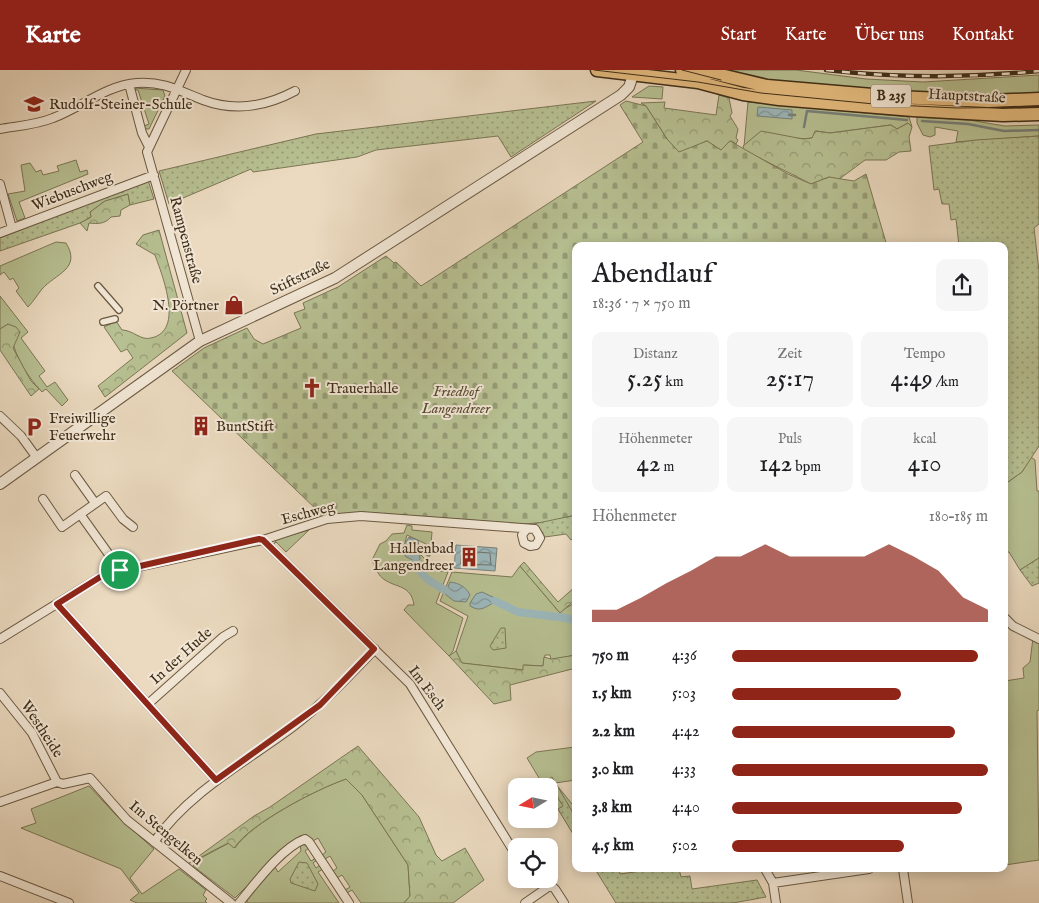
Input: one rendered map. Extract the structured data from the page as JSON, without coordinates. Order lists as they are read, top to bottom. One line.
{"streets":{"main road":["B 235","Hauptstraße"],"street":["Wiebuschweg","Rampenstraße","Stiftstraße","Eschweg","In der Hude","Im Esch","Westheide","Im Stengelken"]},"crossings":[["Hauptstraße","Stiftstraße"],["Wiebuschweg","Rampenstraße"],["Rampenstraße","Stiftstraße"],["Eschweg","Im Esch"],["Westheide","Im Stengelken"]],"parks":["Friedhof Langendreer"],"places":{"school or university":["Rudolf-Steiner-Schule"],"shop":["N. Pörtner"],"church":["Trauerhalle"],"building":["BuntStift","Hallenbad Langendreer"],"parking":["Freiwillige Feuerwehr"]},"north":"left","page":{"header":"Karte","nav":["Start","Karte","Über uns","Kontakt"],"heading":["Abendlauf","18:36 · 7 × 750 m"],"stats":[["Distanz","5.25 km"],["Zeit","25:17"],["Tempo","4:49 /km"],["Höhenmeter","42 m"],["Puls","142 bpm"],["kcal","410"]],"chart":["Höhenmeter","180–185 m"],"list":[{"name":"750 m","note":"4:36"},{"name":"1.5 km","note":"5:03"},{"name":"2.2 km","note":"4:42"},{"name":"3.0 km","note":"4:33"},{"name":"3.8 km","note":"4:40"},{"name":"4.5 km","note":"5:02"}]}}
